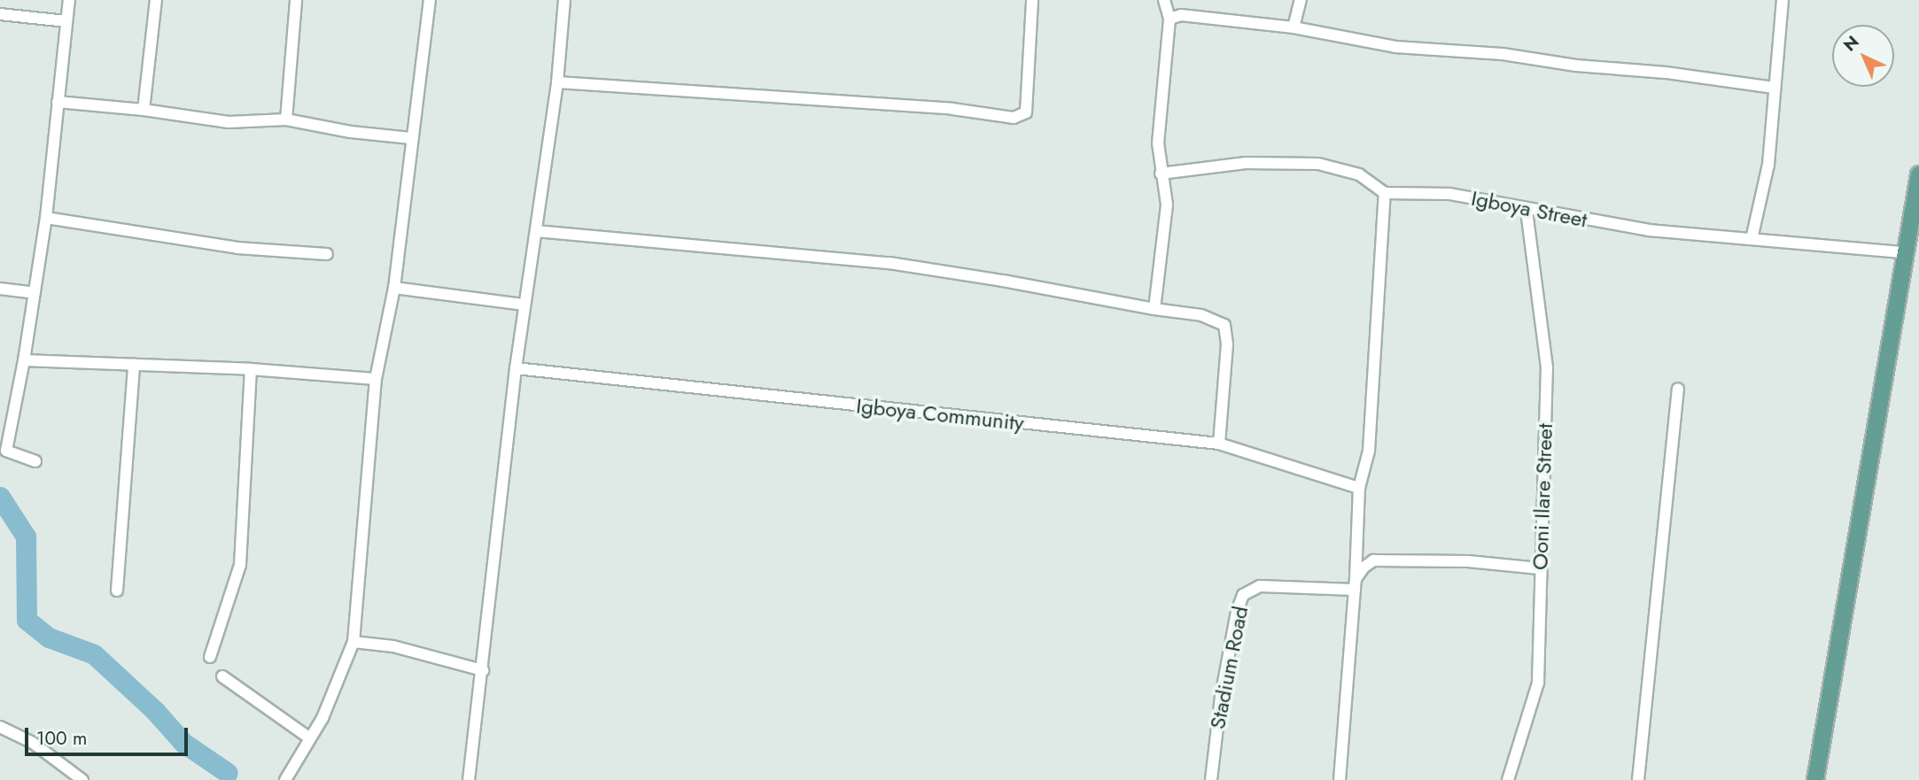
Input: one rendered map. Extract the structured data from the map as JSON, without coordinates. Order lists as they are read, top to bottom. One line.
{"streets":{"street":["Igboya Street","Igboya Community","Ooni Ilare Street","Stadium Road"]},"crossings":[["Igboya Street","Ooni Ilare Street"]],"scale_bar":"100 m","north":"top left"}
